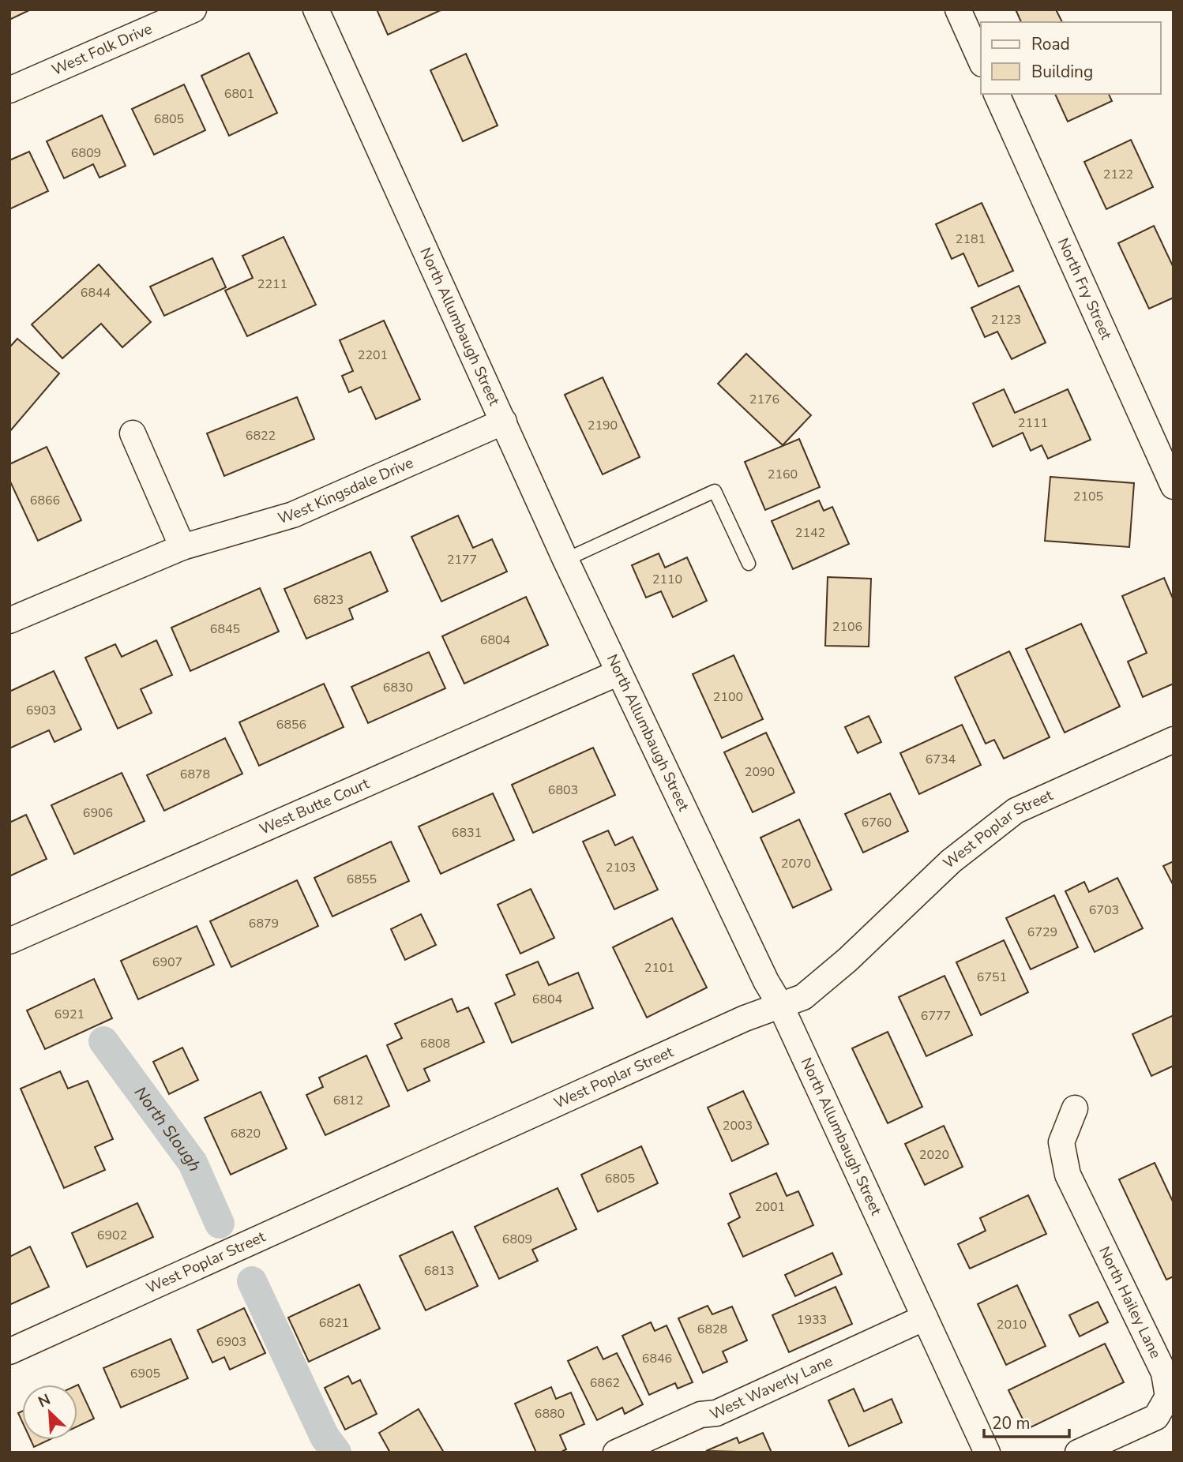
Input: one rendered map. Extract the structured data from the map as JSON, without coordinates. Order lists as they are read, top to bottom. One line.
{"streets":{"street":["West Folk Drive","North Fry Street","North Allumbaugh Street","West Kingsdale Drive","West Butte Court","West Poplar Street","North Hailey Lane","West Waverly Lane"]},"crossings":[["North Allumbaugh Street","West Kingsdale Drive"],["North Allumbaugh Street","West Butte Court"],["North Allumbaugh Street","West Poplar Street"],["North Allumbaugh Street","West Waverly Lane"]],"water":["North Slough"],"house_numbers":["6801","6805","6809","2122","2181","2211","6844","2123","2201","2176","2111","2190","6822","2160","2105","6866","2142","2177","2110","6823","2106","6845","6804","6830","2100","6903","6856","6734","2090","6878","6803","6906","6760","6831","2070","2103","6855","6703","6879","6729","6907","2101","6751","6804","6921","6777","6808","6812","2003","6820","2020","6805","2001","6902","6809","6813","1933","6821","2010","6828","6903","6846","6905","6862","6880"],"legend":["Road","Building"],"scale_bar":"20 m","north":"top left"}
